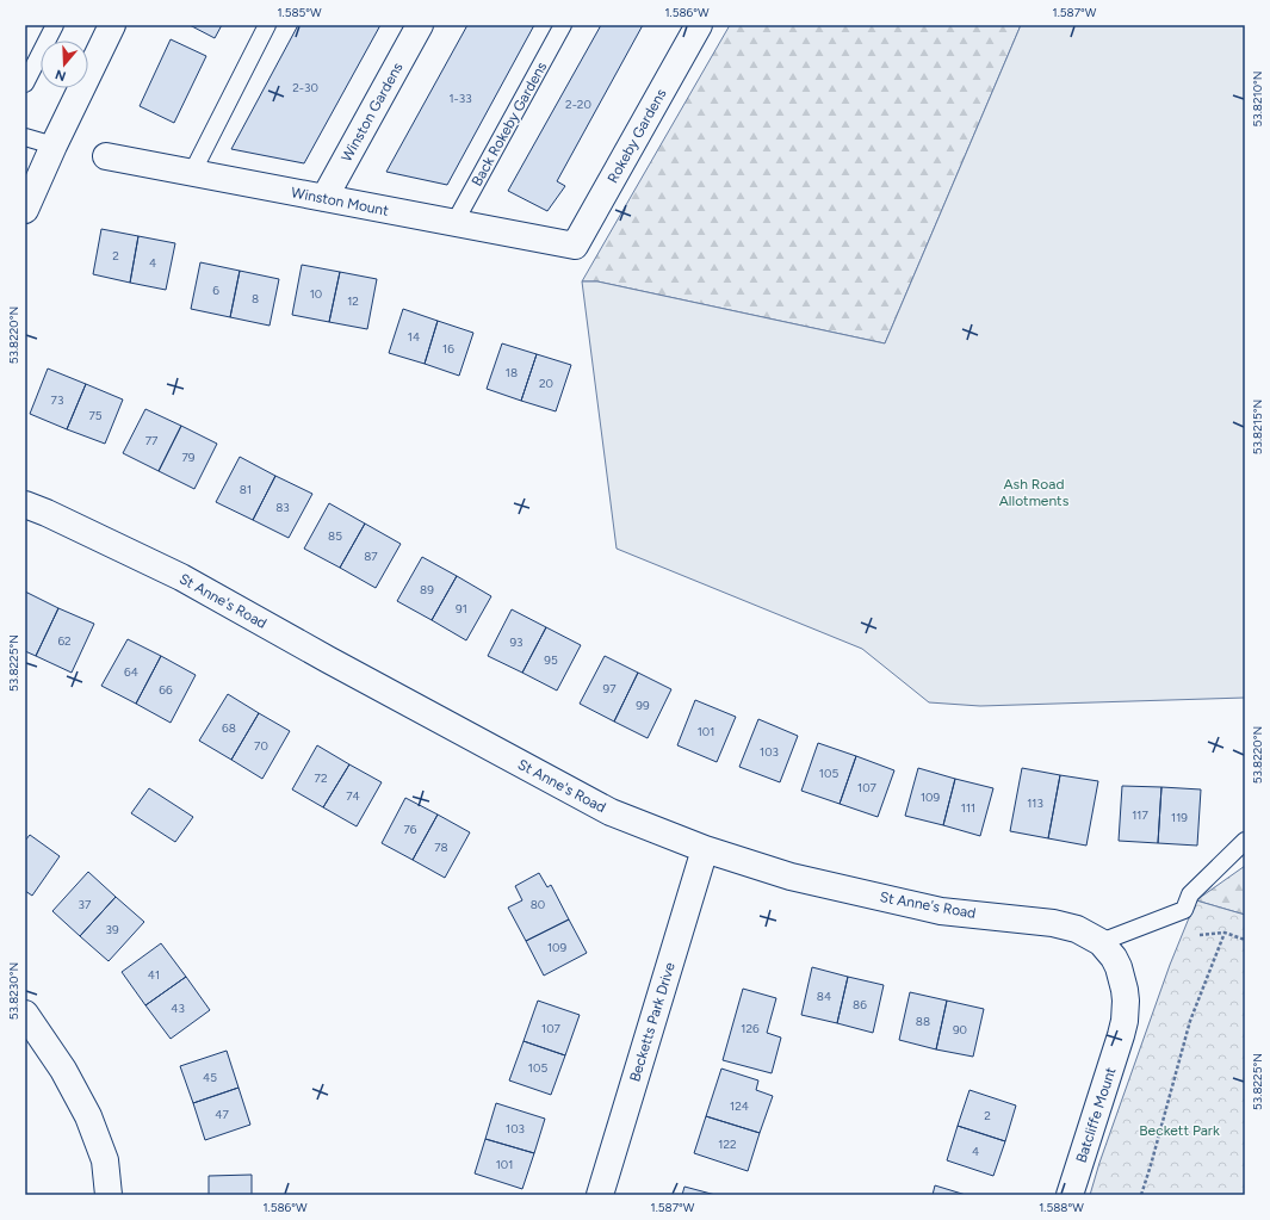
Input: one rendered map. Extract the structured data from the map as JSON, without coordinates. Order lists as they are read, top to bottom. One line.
{"streets":{"street":["Winston Gardens","Rokeby Gardens","Winston Mount","St Anne's Road","Becketts Park Drive","Batcliffe Mount"],"lane":["Back Rokeby Gardens"]},"crossings":[["Winston Gardens","Winston Mount"],["Back Rokeby Gardens","Winston Mount"],["Rokeby Gardens","Winston Mount"],["St Anne's Road","Becketts Park Drive"],["St Anne's Road","Batcliffe Mount"]],"parks":["Ash Road Allotments","Beckett Park"],"house_numbers":["2-30","1-33","2-20","2","4","6","10","8","12","14","16","18","20","73","75","77","79","81","83","85","87","89","91","62","93","95","64","97","66","99","68","101","70","103","105","72","107","74","109","113","111","117","119","76","78","37","80","39","109","41","84","86","43","88","107","126","90","105","45","124","47","2","103","122","4","101"],"north":"bottom","coordinates":["1.585°W","1.586°W","1.587°W","53.8210°N","53.8220°N","53.8215°N","53.8225°N","53.8230°N","1.588°W"]}
